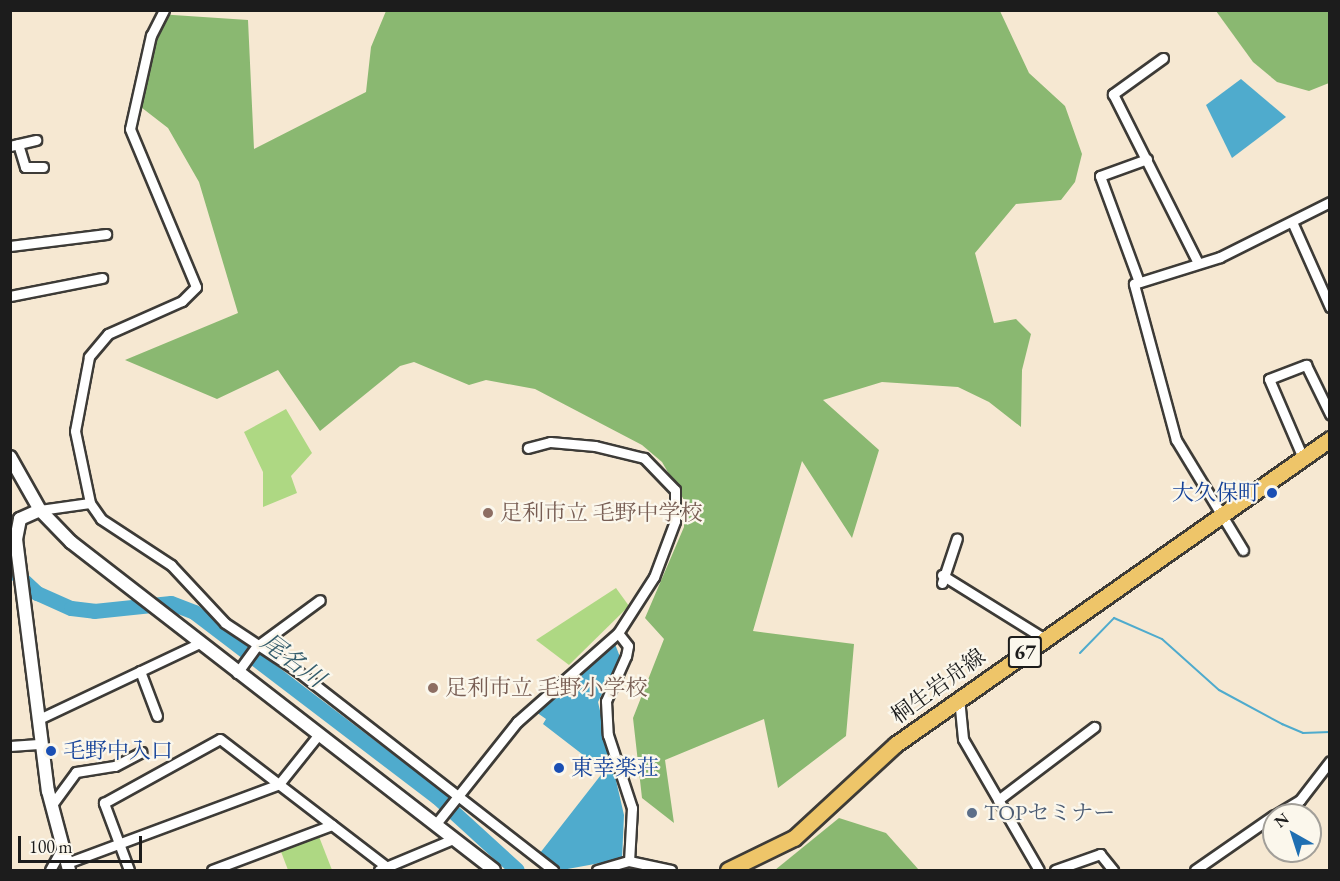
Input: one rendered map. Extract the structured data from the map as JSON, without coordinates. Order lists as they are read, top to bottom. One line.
{"streets":{"main road":["67","桐生岩舟線"]},"water":["尾名川"],"places":["大久保町","足利市立 毛野中学校","足利市立 毛野小学校","毛野中入口","東幸楽荘","TOPセミナー"],"scale_bar":"100 m","north":"top left"}
